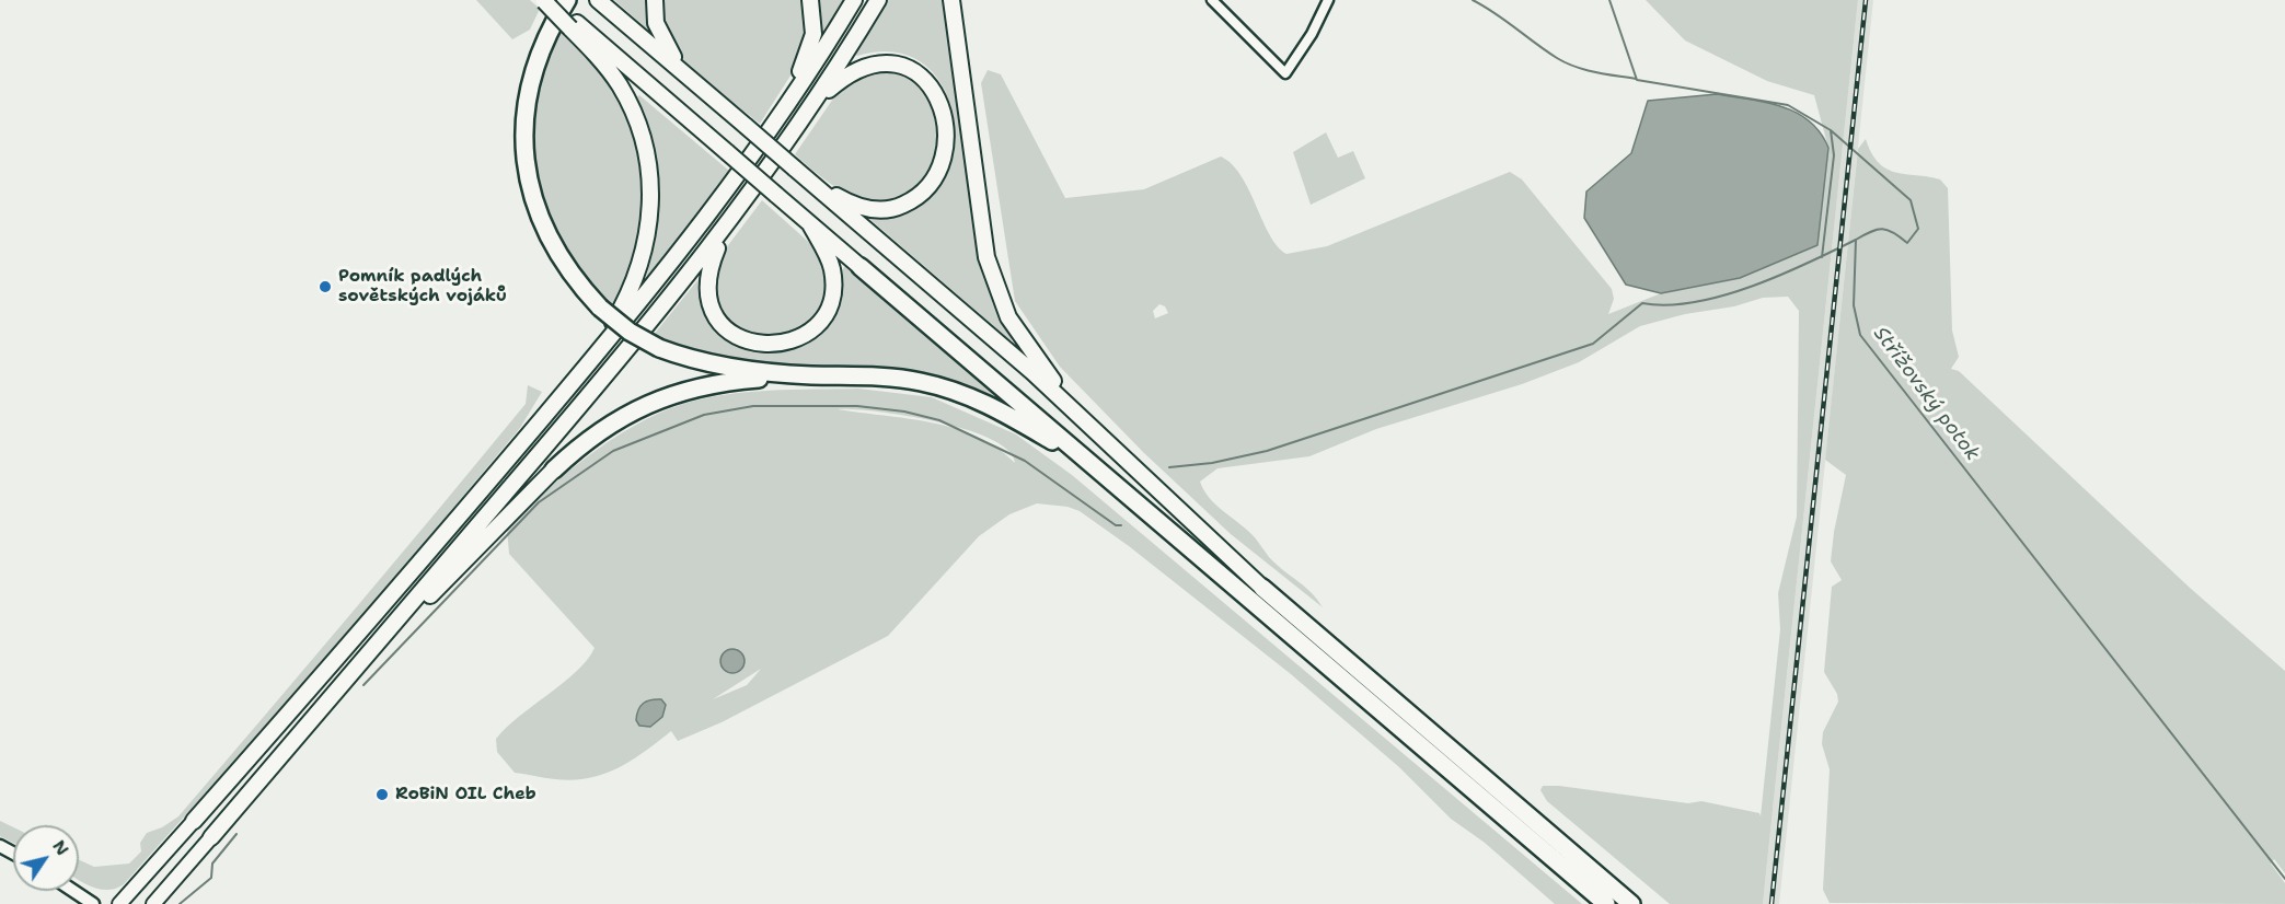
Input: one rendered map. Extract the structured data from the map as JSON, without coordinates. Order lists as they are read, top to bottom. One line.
{"water":["Střížovský potok"],"places":["Pomník padlých sovětských vojáků","RoBiN OIL Cheb"],"north":"top right"}
